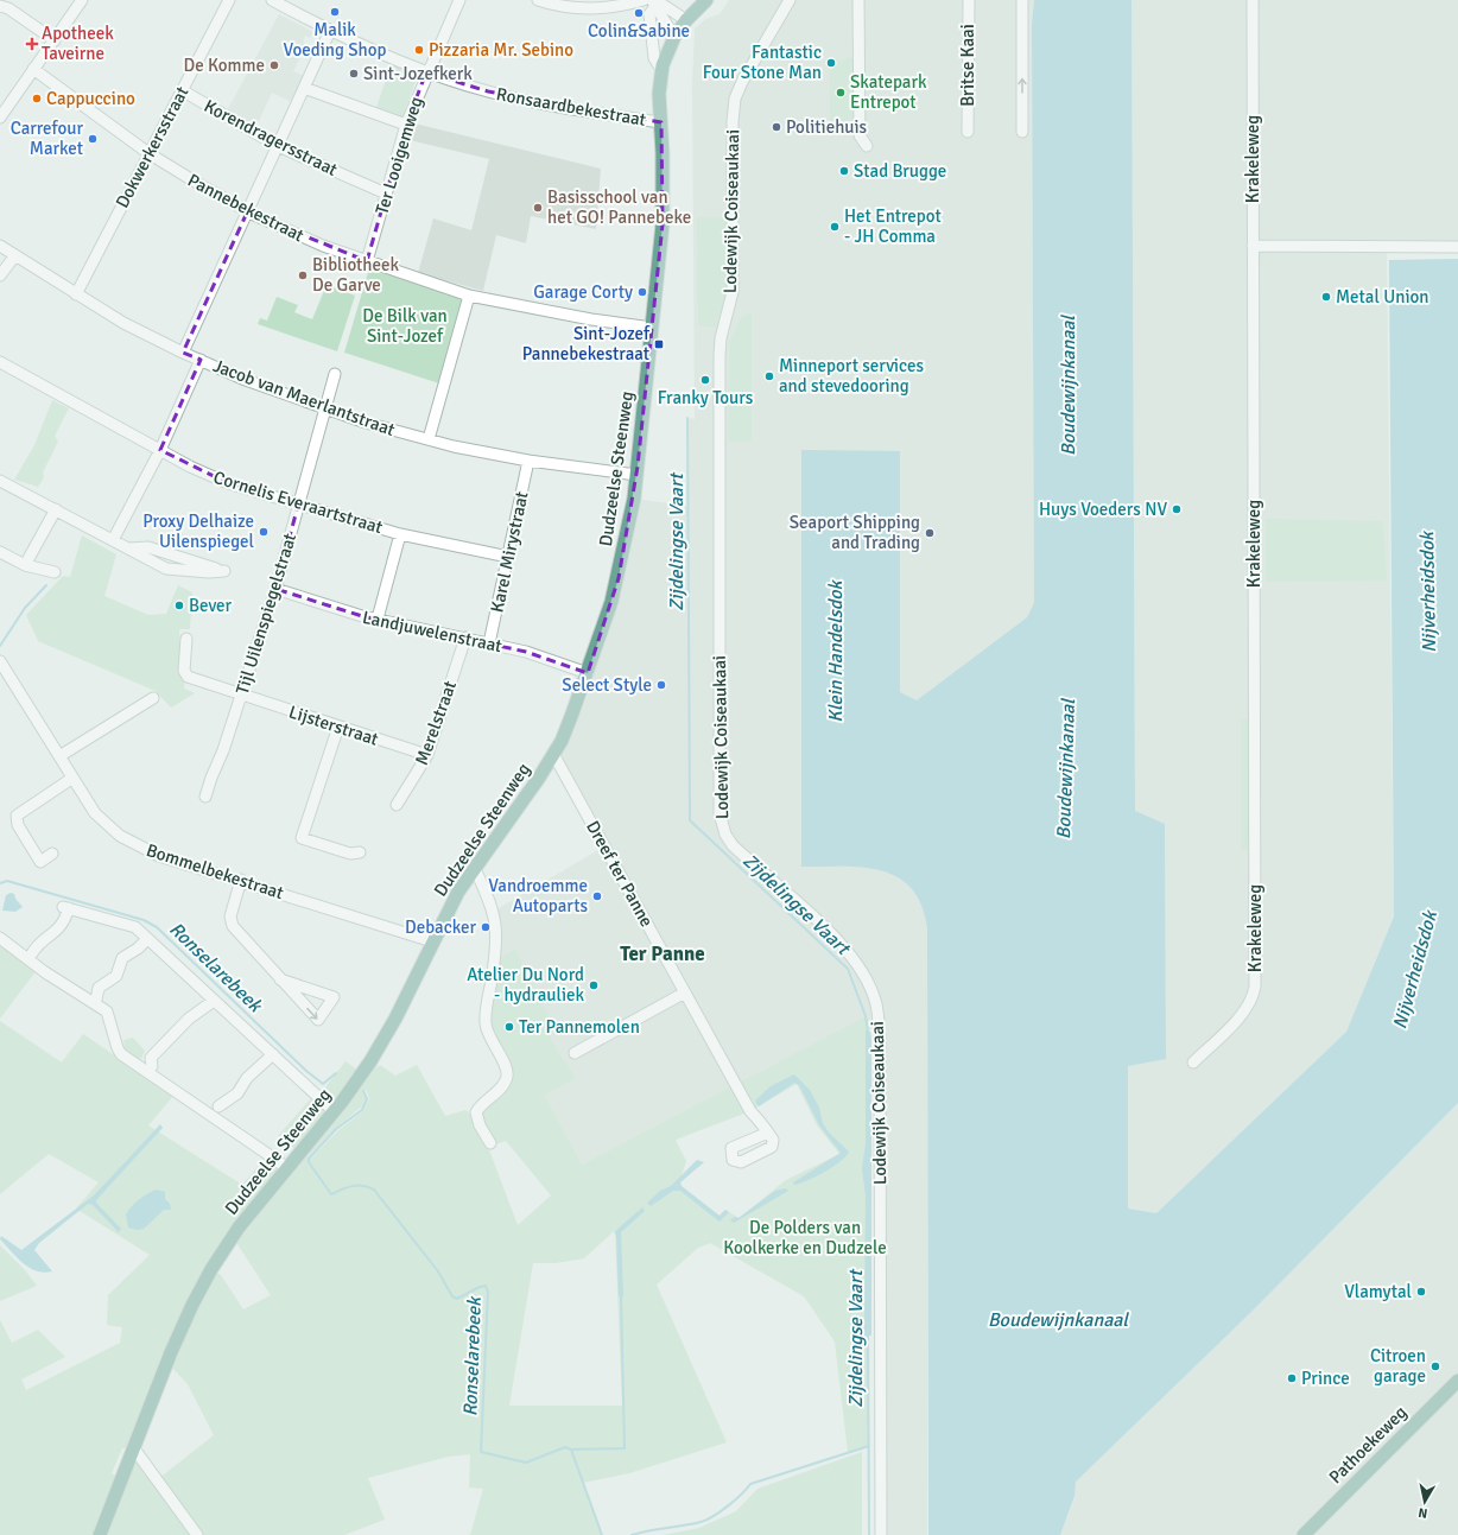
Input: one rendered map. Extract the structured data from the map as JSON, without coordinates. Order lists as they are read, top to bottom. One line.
{"streets":{"main road":["Dudzeelse Steenweg","Pathoekeweg"],"street":["Britse Kaai","Ronsaardbekestraat","Korendragersstraat","Dokwerkersstraat","Ter Looigemweg","Krakeleweg","Pannebekestraat","Lodewijk Coiseaukaai","Jacob van Maerlantstraat","Cornelis Everaartstraat","Karel Mirystraat","Tijl Uilenspiegelstraat","Landjuwelenstraat","Merelstraat","Lijsterstraat","Bommelbekestraat","Dreef ter Panne"]},"crossings":[["Ronsaardbekestraat","Ter Looigemweg"],["Ronsaardbekestraat","Dudzeelse Steenweg"],["Korendragersstraat","Dokwerkersstraat"],["Korendragersstraat","Ter Looigemweg"],["Dokwerkersstraat","Pannebekestraat"],["Dokwerkersstraat","Jacob van Maerlantstraat"],["Ter Looigemweg","Pannebekestraat"],["Pannebekestraat","Dudzeelse Steenweg"],["Jacob van Maerlantstraat","Dudzeelse Steenweg"],["Jacob van Maerlantstraat","Karel Mirystraat"],["Jacob van Maerlantstraat","Tijl Uilenspiegelstraat"],["Dudzeelse Steenweg","Landjuwelenstraat"],["Dudzeelse Steenweg","Bommelbekestraat"],["Dudzeelse Steenweg","Dreef ter Panne"],["Cornelis Everaartstraat","Karel Mirystraat"],["Cornelis Everaartstraat","Tijl Uilenspiegelstraat"],["Karel Mirystraat","Landjuwelenstraat"],["Tijl Uilenspiegelstraat","Landjuwelenstraat"],["Tijl Uilenspiegelstraat","Lijsterstraat"],["Landjuwelenstraat","Merelstraat"],["Merelstraat","Lijsterstraat"]],"districts":["Ter Panne"],"water":["Boudewijnkanaal","Zijdelingse Vaart","Nijverheidsdok","Klein Handelsdok","Ronselarebeek"],"parks":["De Bilk van Sint-Jozef","De Polders van Koolkerke en Dudzele"],"places":{"other":["Malik Voeding Shop","Colin&Sabine","Pizzaria Mr. Sebino","Fantastic Four Stone Man","De Komme","Sint-Jozefkerk","Skatepark Entrepot","Cappuccino","Politiehuis","Carrefour Market","Stad Brugge","Basisschool van het GO! Pannebeke","Het Entrepot - JH Comma","Bibliotheek De Garve","Garage Corty","Metal Union","Minneport services and stevedooring","Franky Tours","Huys Voeders NV","Proxy Delhaize Uilenspiegel","Seaport Shipping and Trading","Bever","Select Style","Vandroemme Autoparts","Debacker","Atelier Du Nord - hydrauliek","Ter Pannemolen","Vlamytal","Citroen garage","Prince"],"health":["Apotheek Taveirne"],"transit":["Sint-Jozef Pannebekestraat"]},"north":"bottom"}
